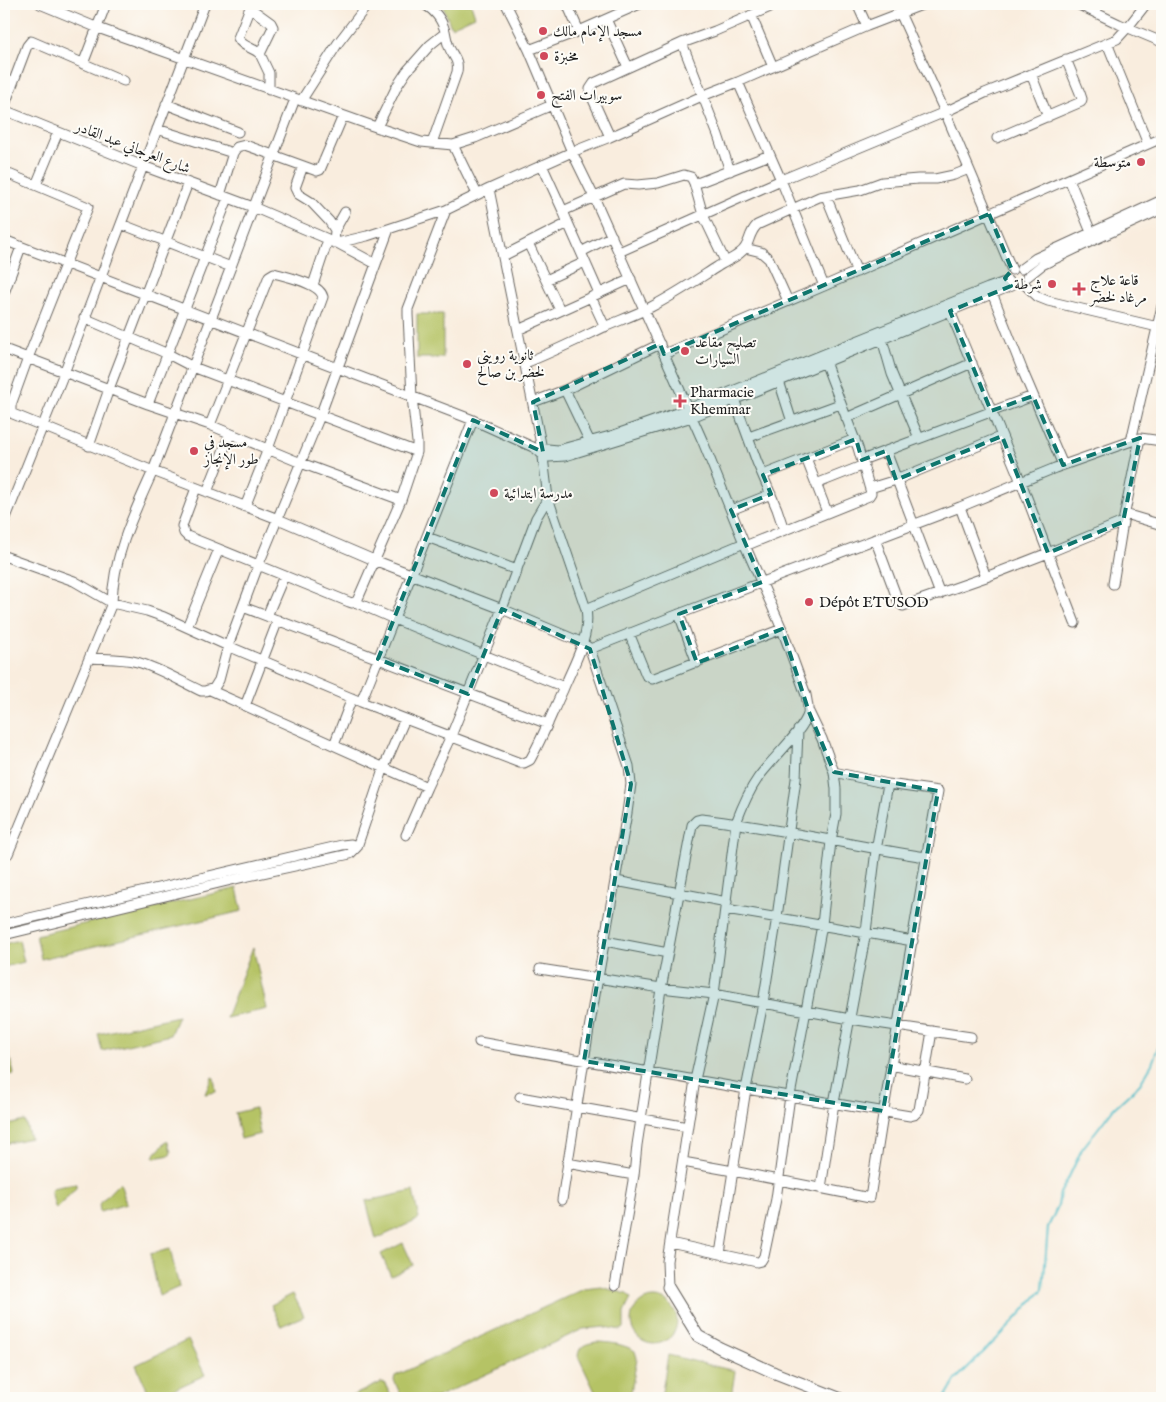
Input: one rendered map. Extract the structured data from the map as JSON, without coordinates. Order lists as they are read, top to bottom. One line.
{"streets":{"street":["شارع العرجاني عبد القادر"]},"places":{"other":["مسجد الإمام مالك","مخبزة","سوبيرات الفتح","متوسطة","شرطة","تصليح مقاعد السيارات","ثانوية رويني لخضر بن صالح","مسجد في طور الإنجاز","مدرسة ابتدائية","Dépôt ETUSOD"],"health":["قاعة علاج مرغاد لخضر","Pharmacie Khemmar"]}}
